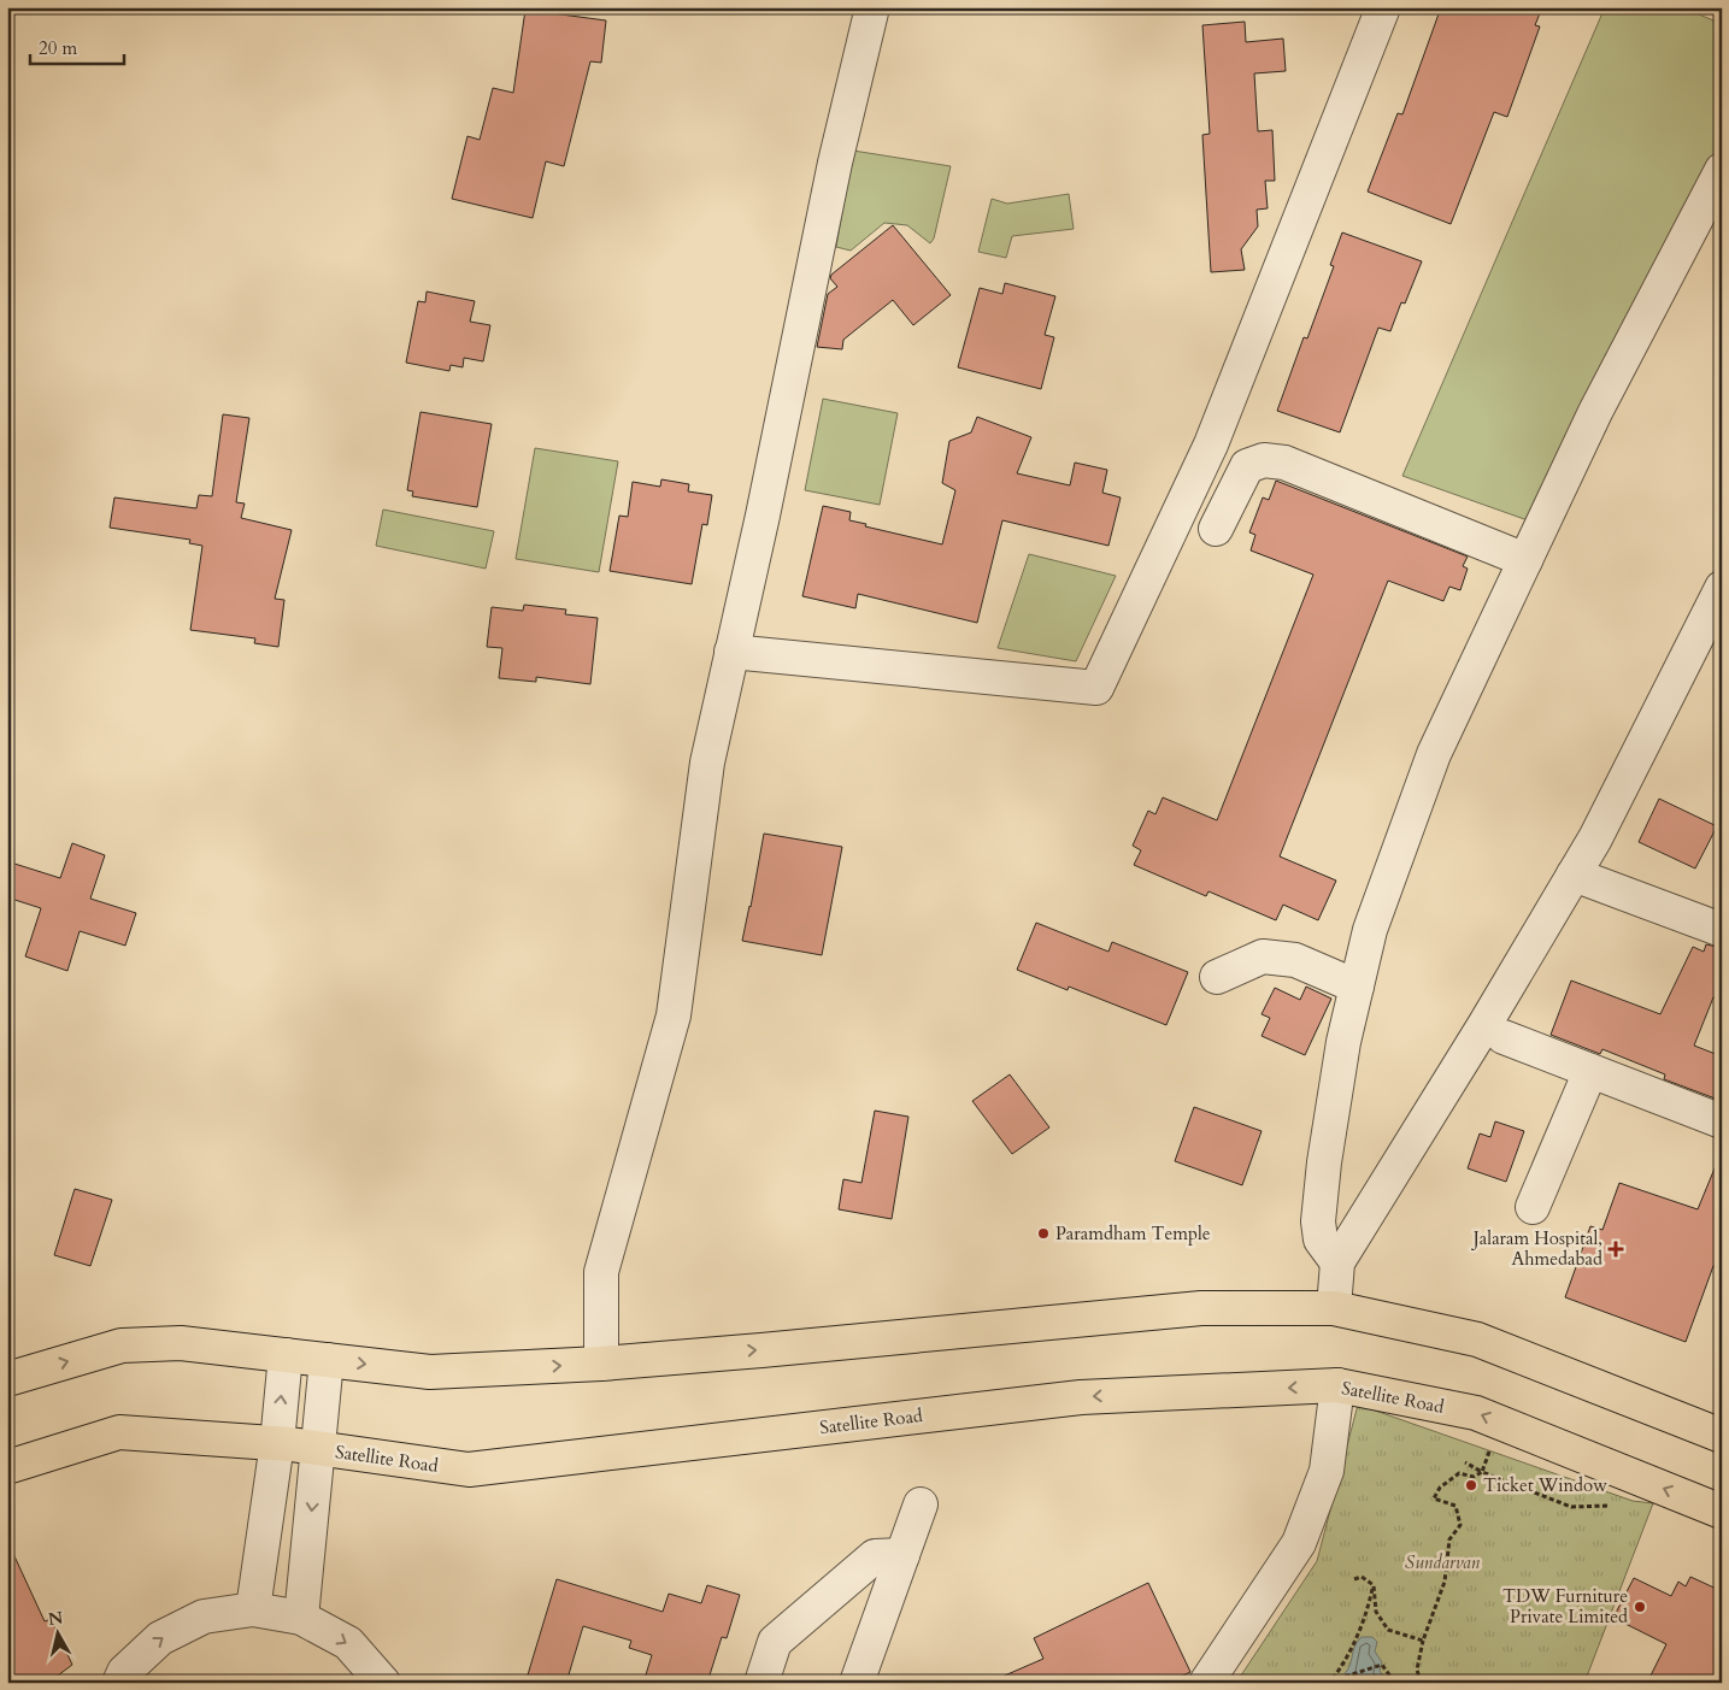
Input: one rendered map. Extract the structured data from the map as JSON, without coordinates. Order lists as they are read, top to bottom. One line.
{"streets":{"main road":["Satellite Road"]},"parks":["Sundarvan"],"places":{"other":["Paramdham Temple","Ticket Window","TDW Furniture Private Limited"],"health":["Jalaram Hospital, Ahmedabad"]},"scale_bar":"20 m","north":"top"}
